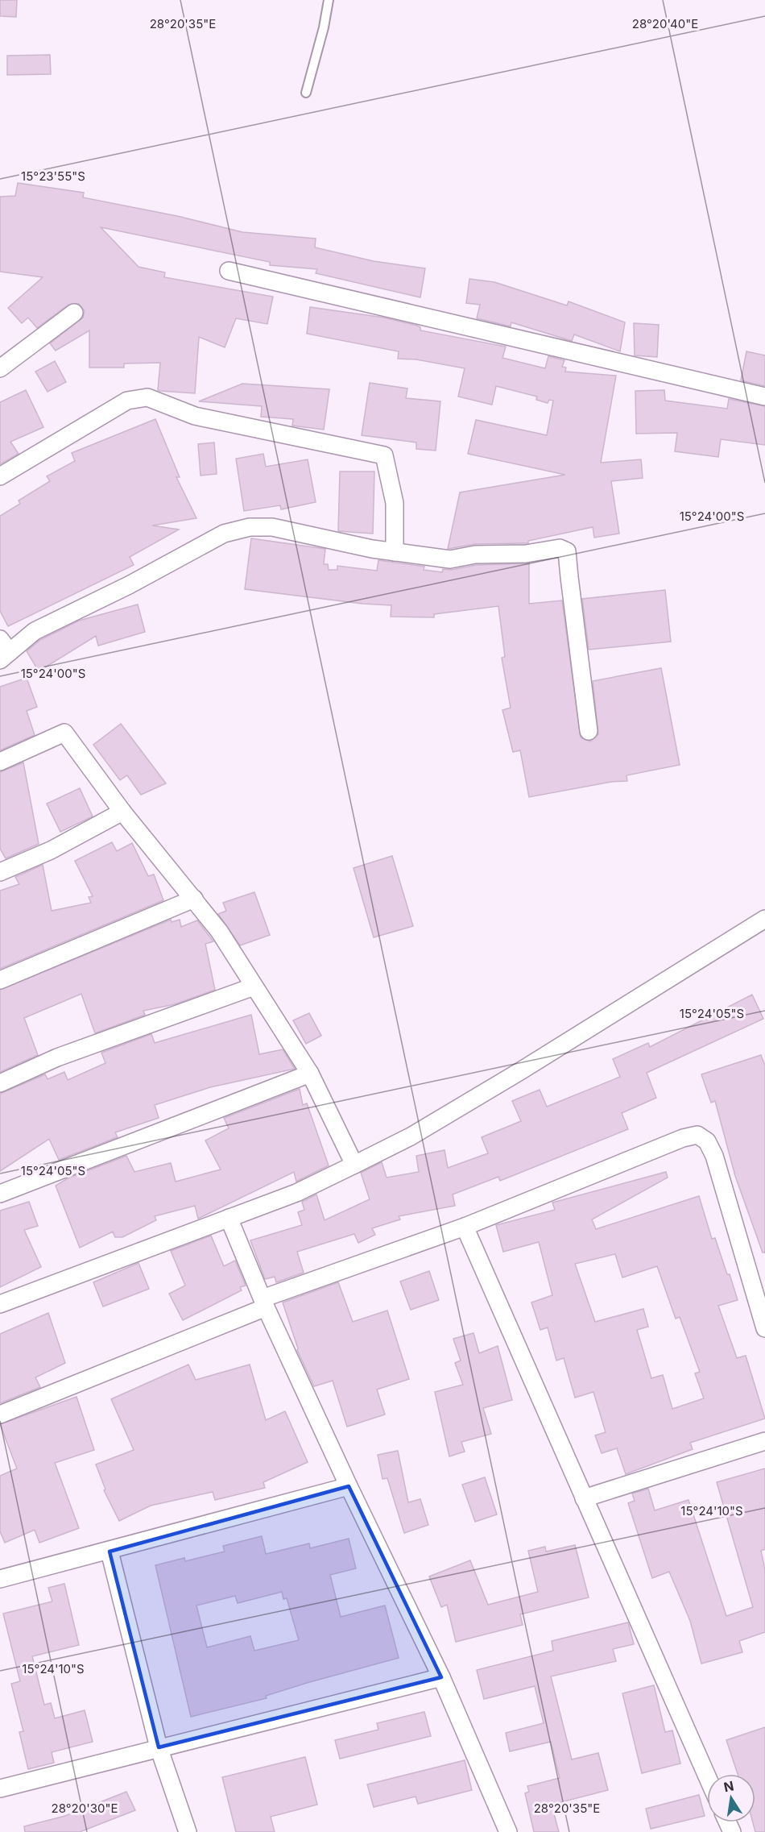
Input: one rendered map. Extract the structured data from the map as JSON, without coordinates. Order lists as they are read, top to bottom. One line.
{"north":"top","coordinates":["28°20'35\"E","28°20'40\"E","15°23'55\"S","15°24'00\"S","15°24'05\"S","15°24'10\"S","28°20'30\"E"]}
